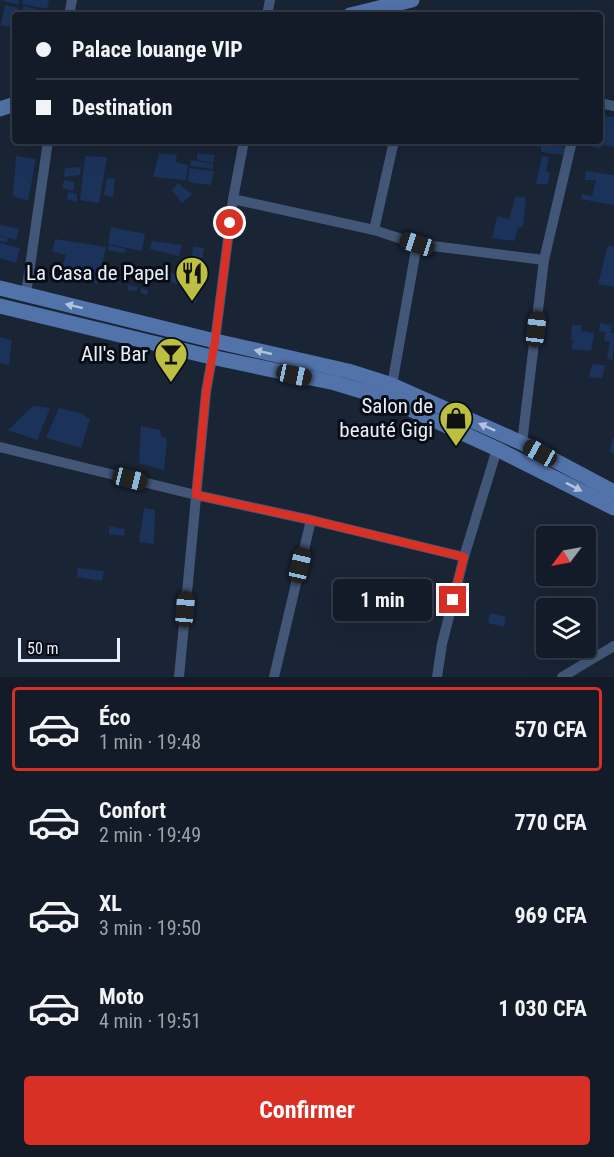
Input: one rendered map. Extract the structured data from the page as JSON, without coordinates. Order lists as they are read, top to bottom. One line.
{"places":{"restaurant":["La Casa de Papel"],"bar":["All's Bar"],"shop":["Salon de beauté Gigi"]},"scale_bar":"50 m","north":"bottom left","page":{"banner":["Palace louange VIP","Destination"],"bubble":"1 min","scale":"50 m","list":[{"name":"Éco","note":"1 min · 19:48","value":"570 CFA"},{"name":"Confort","note":"2 min · 19:49","value":"770 CFA"},{"name":"XL","note":"3 min · 19:50","value":"969 CFA"},{"name":"Moto","note":"4 min · 19:51","value":"1 030 CFA"}],"buttons":"Confirmer"}}
